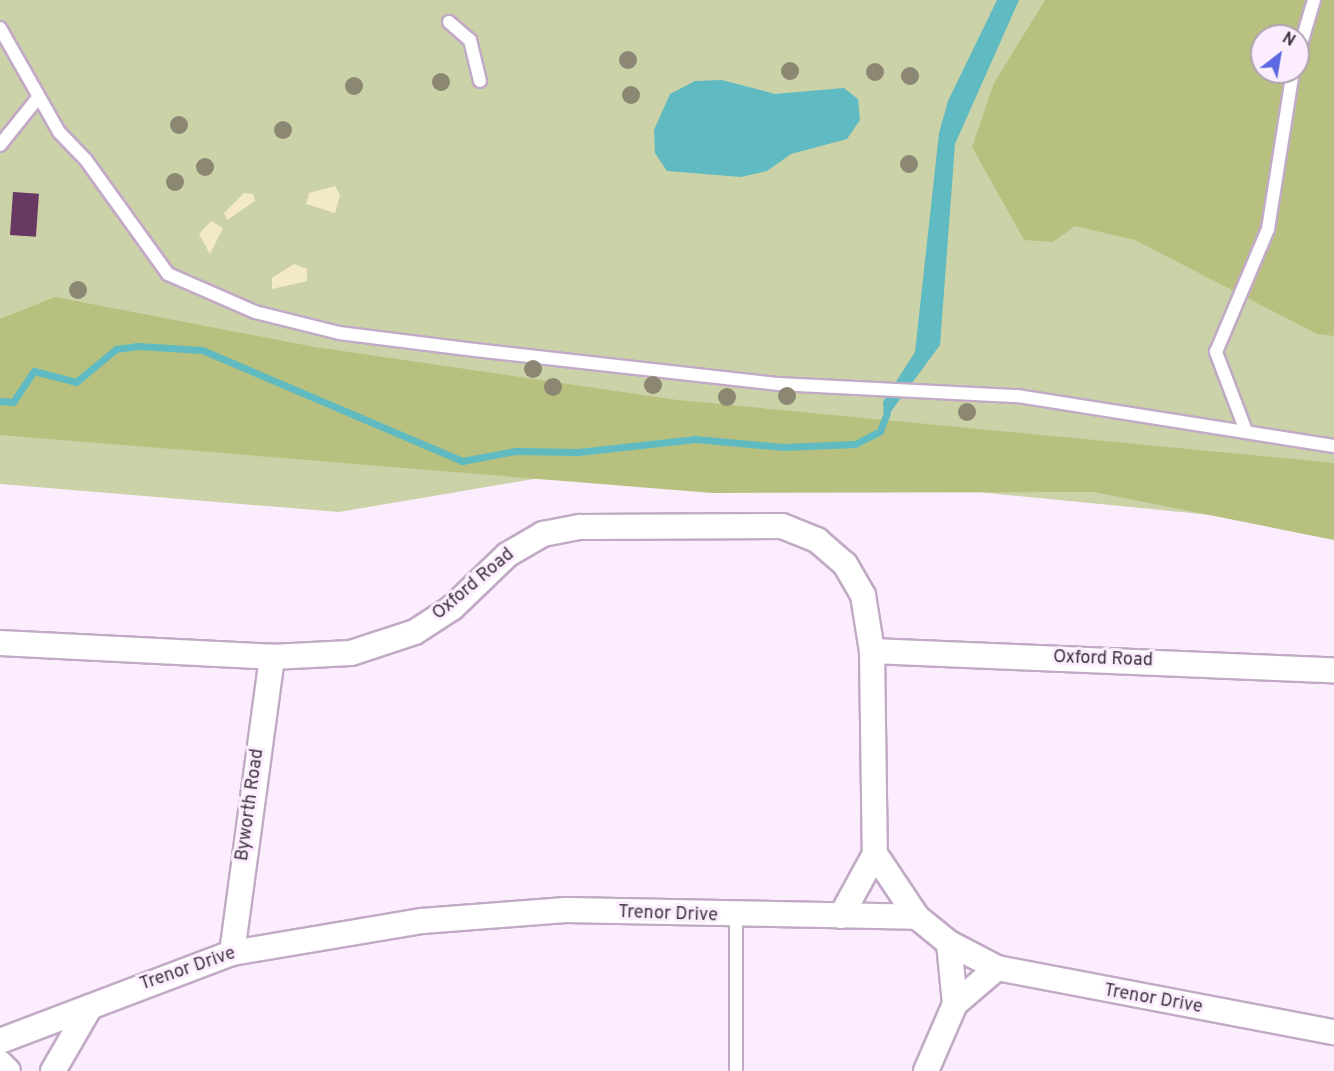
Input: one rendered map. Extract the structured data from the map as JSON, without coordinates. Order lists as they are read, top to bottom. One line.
{"streets":{"street":["Oxford Road","Byworth Road","Trenor Drive"]},"crossings":[["Oxford Road","Byworth Road"],["Oxford Road","Trenor Drive"],["Byworth Road","Trenor Drive"]],"north":"top right"}
